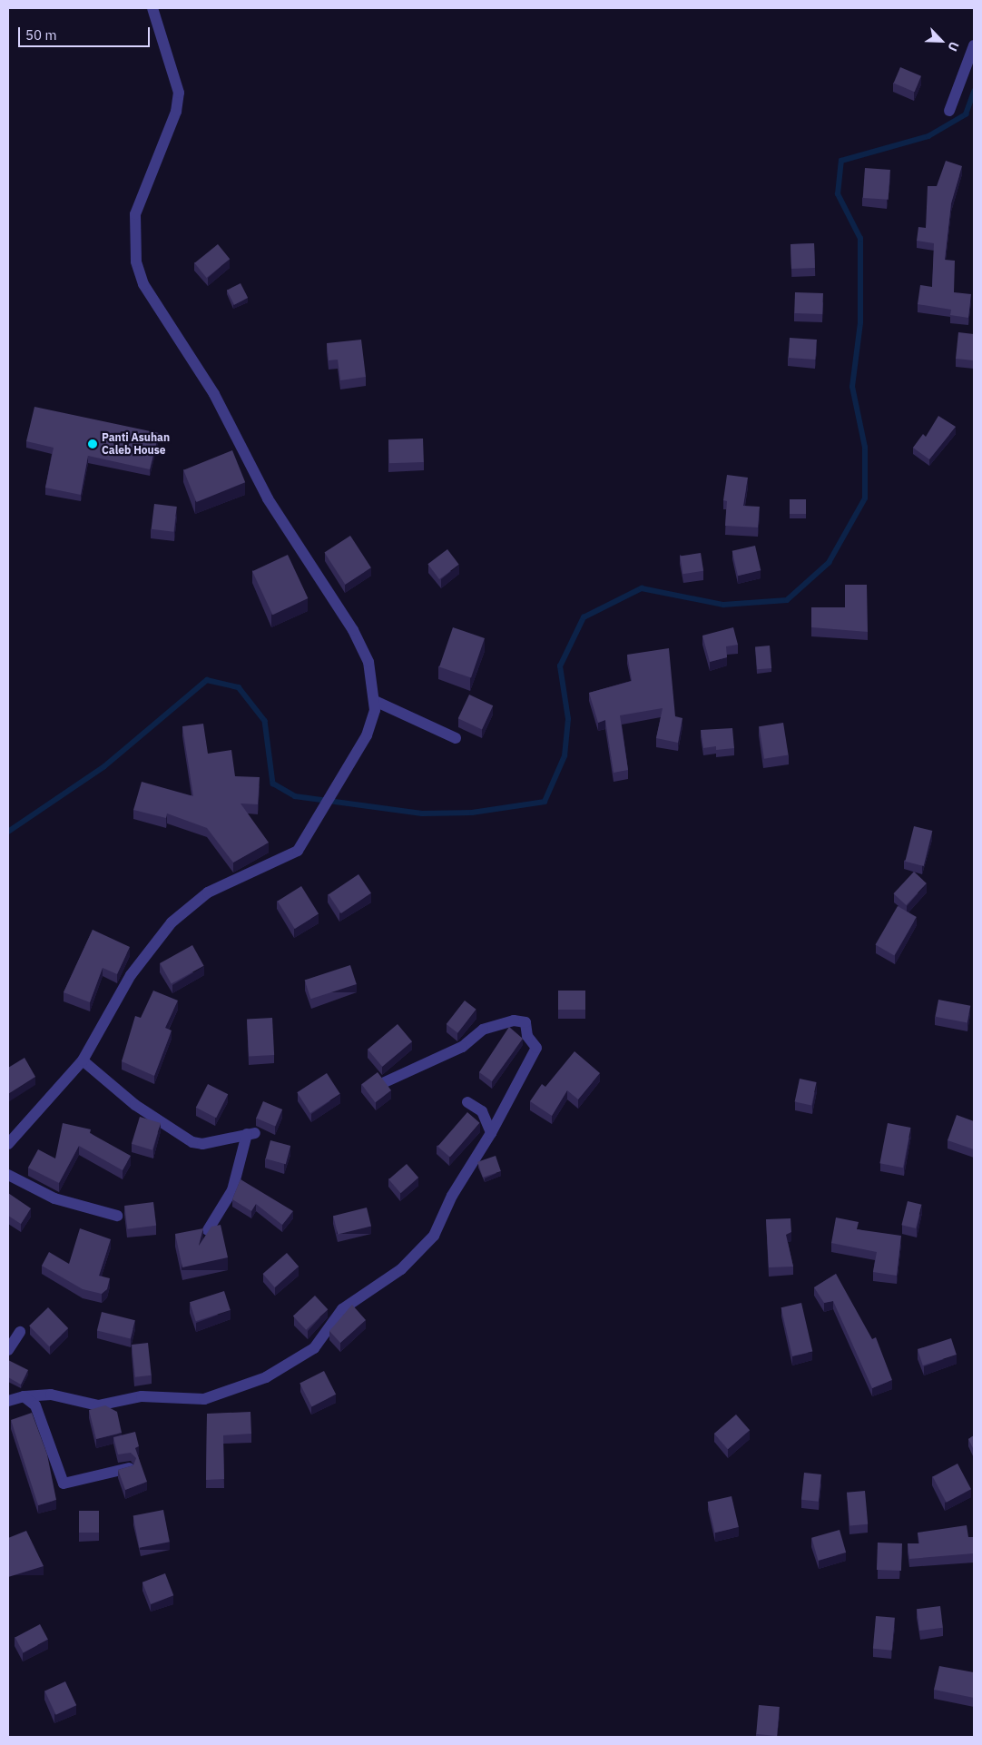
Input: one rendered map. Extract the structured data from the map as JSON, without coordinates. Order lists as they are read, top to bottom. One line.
{"places":["Panti Asuhan Caleb House"],"scale_bar":"50 m","north":"bottom right"}
